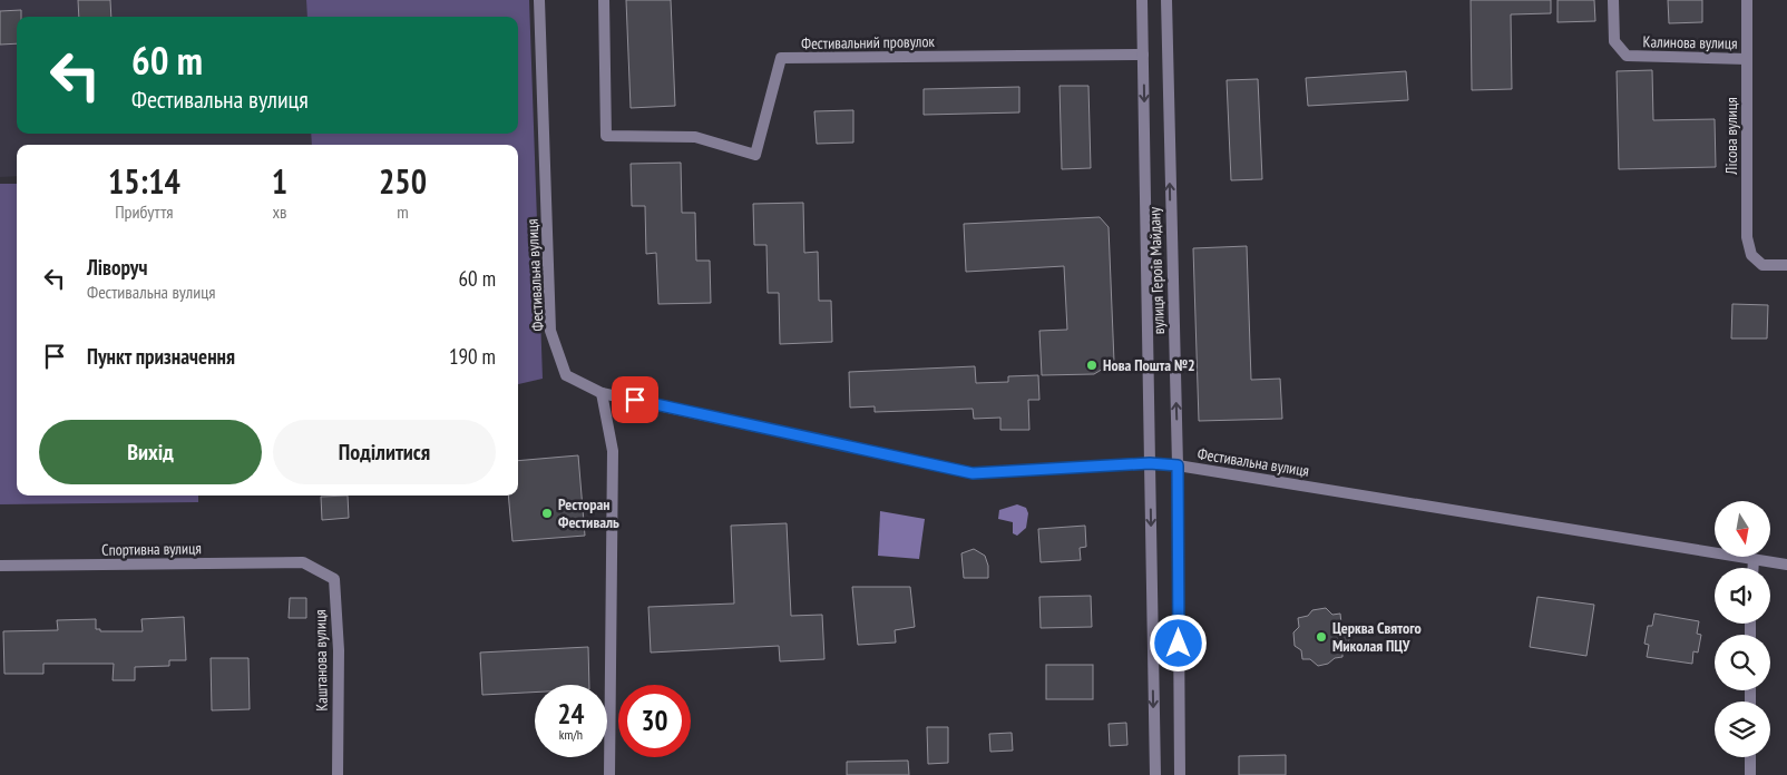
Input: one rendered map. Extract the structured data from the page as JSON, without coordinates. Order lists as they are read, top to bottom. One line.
{"streets":{"street":["Фестивальний провулок","Калинова вулиця","Лісова вулиця","вулиця Героїв Майдану","Фестивальна вулиця","Спортивна вулиця","Каштанова вулиця"]},"crossings":[["Фестивальний провулок","вулиця Героїв Майдану"],["Калинова вулиця","Лісова вулиця"],["вулиця Героїв Майдану","Фестивальна вулиця"],["Спортивна вулиця","Каштанова вулиця"]],"places":["Нова Пошта №2","Ресторан Фестиваль","Церква Святого Миколая ПЦУ"],"north":"bottom","page":{"turn":["60 m","Фестивальна вулиця"],"eta":["15:14","Прибуття","1","хв","250","m"],"list":[{"name":"Ліворуч","note":"Фестивальна вулиця","value":"60 m"},{"name":"Пункт призначення","value":"190 m"}],"buttons":["Вихід","Поділитися"],"speed":"24 km/h","limit":"30"}}
